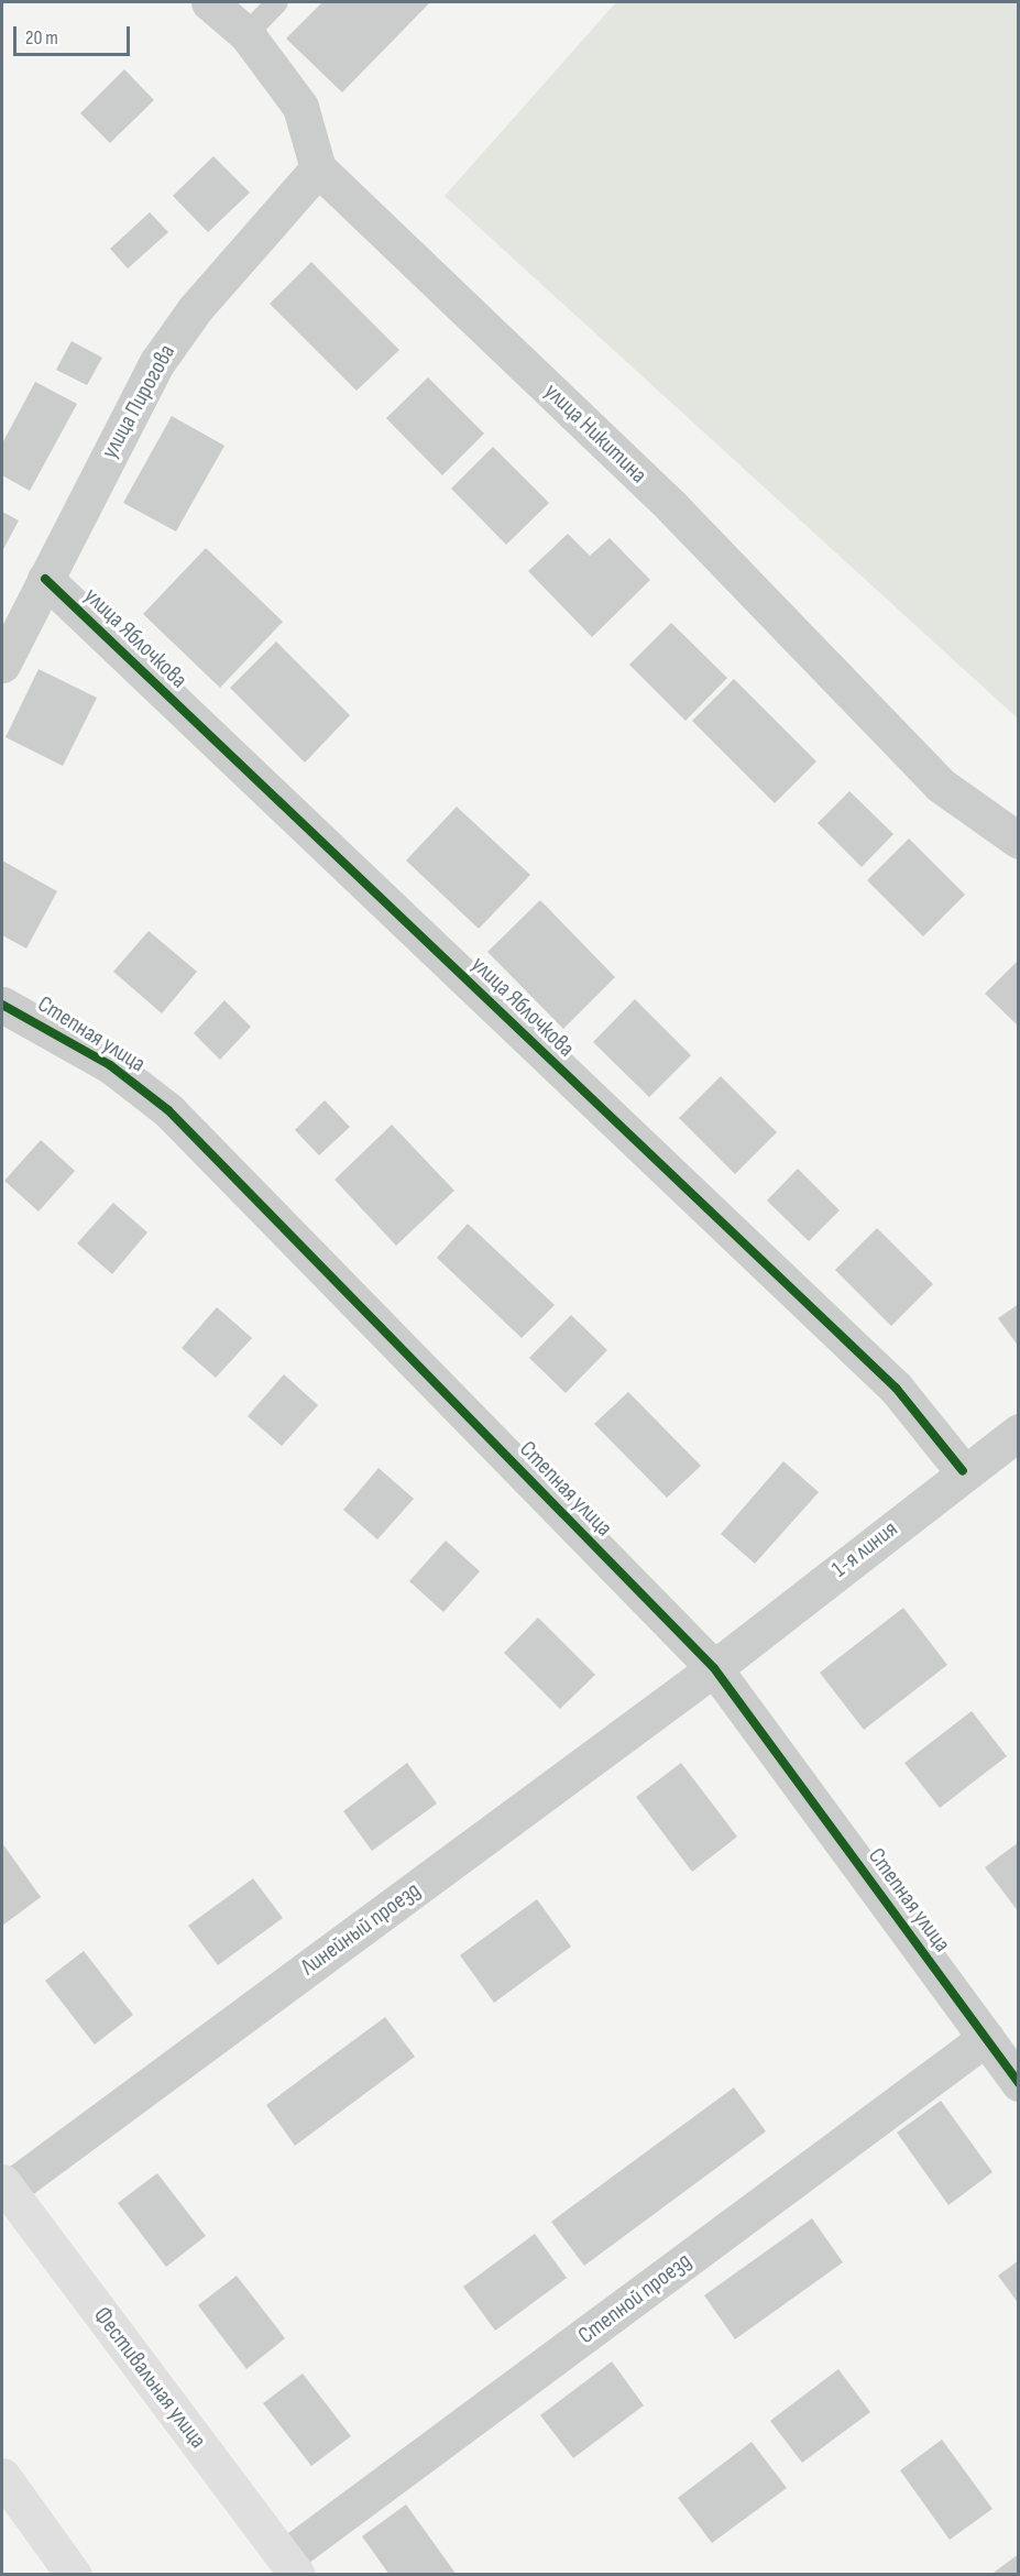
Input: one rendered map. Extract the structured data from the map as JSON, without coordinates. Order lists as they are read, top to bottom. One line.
{"streets":{"main road":["Фестивальная улица"],"street":["улица Пирогова","улица Никитина","улица Яблочкова","Степная улица","1-я линия","Линейный проезд","Степной проезд"]},"crossings":[["улица Пирогова","улица Никитина"],["улица Пирогова","улица Яблочкова"],["улица Яблочкова","1-я линия"],["Степная улица","1-я линия"],["Степная улица","Линейный проезд"],["Степная улица","Степной проезд"],["1-я линия","Линейный проезд"],["Линейный проезд","Фестивальная улица"],["Степной проезд","Фестивальная улица"]],"scale_bar":"20 m"}
